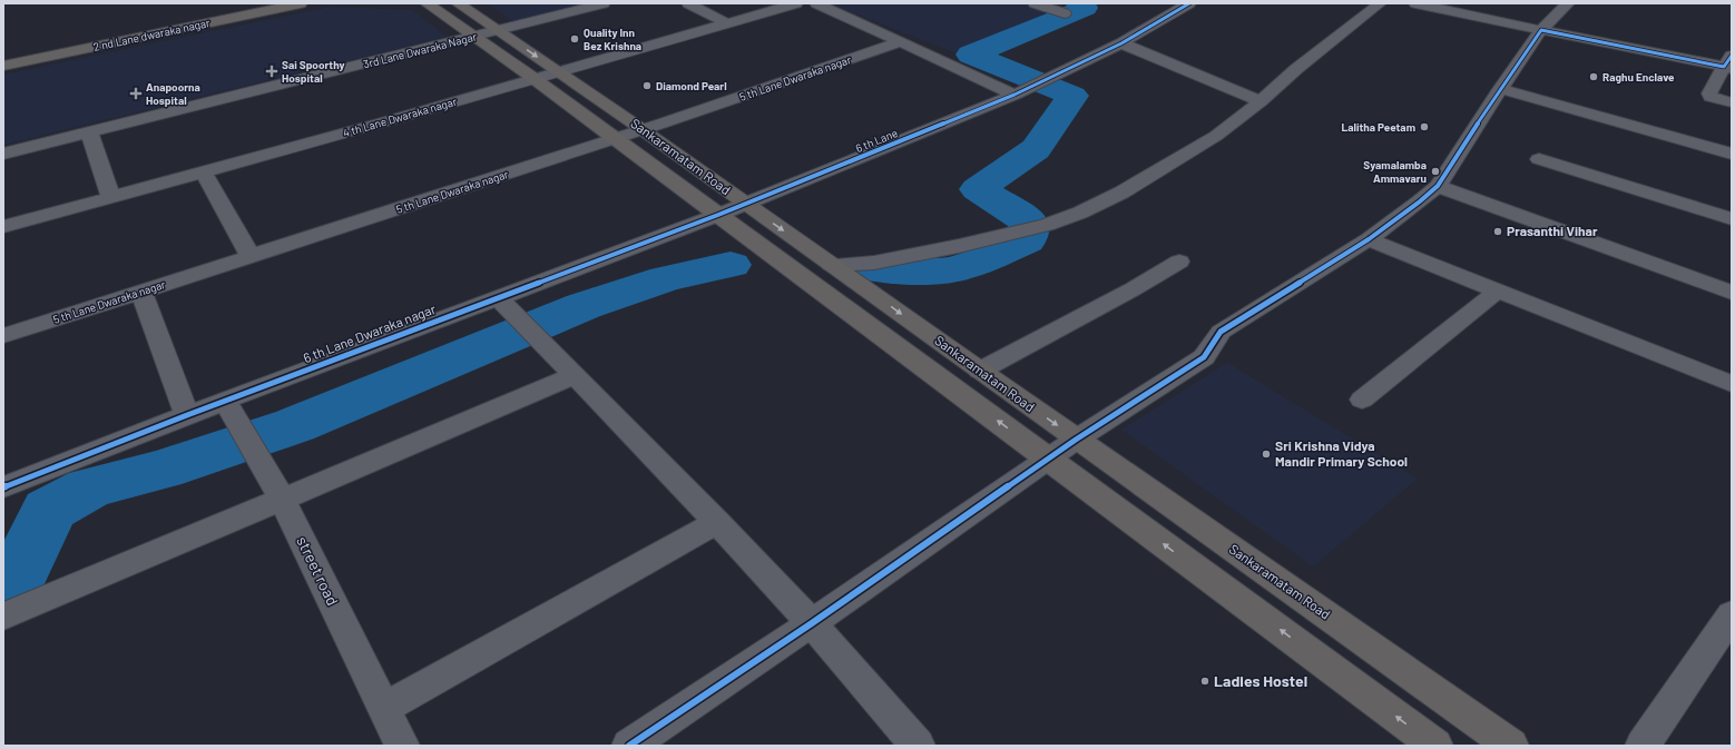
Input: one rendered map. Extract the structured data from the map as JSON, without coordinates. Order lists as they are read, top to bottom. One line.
{"streets":{"main road":["2 nd Lane dwaraka nagar","Sankaramatam Road"],"street":["3rd Lane Dwaraka Nagar","5 th Lane Dwaraka nagar","4 th Lane Dwaraka nagar","6 th Lane","6 th Lane Dwaraka nagar","street road"]},"crossings":[["3rd Lane Dwaraka Nagar","Sankaramatam Road"],["5 th Lane Dwaraka nagar","Sankaramatam Road"],["4 th Lane Dwaraka nagar","Sankaramatam Road"],["6 th Lane","Sankaramatam Road"],["6 th Lane","6 th Lane Dwaraka nagar"],["Sankaramatam Road","6 th Lane Dwaraka nagar"],["6 th Lane Dwaraka nagar","street road"]],"places":{"other":["Quality Inn Bez Krishna","Raghu Enclave","Diamond Pearl","Lalitha Peetam","Syamalamba Ammavaru","Prasanthi Vihar","Sri Krishna Vidya Mandir Primary School","Ladies Hostel"],"health":["Sai Spoorthy Hospital","Anapoorna Hospital"]}}
